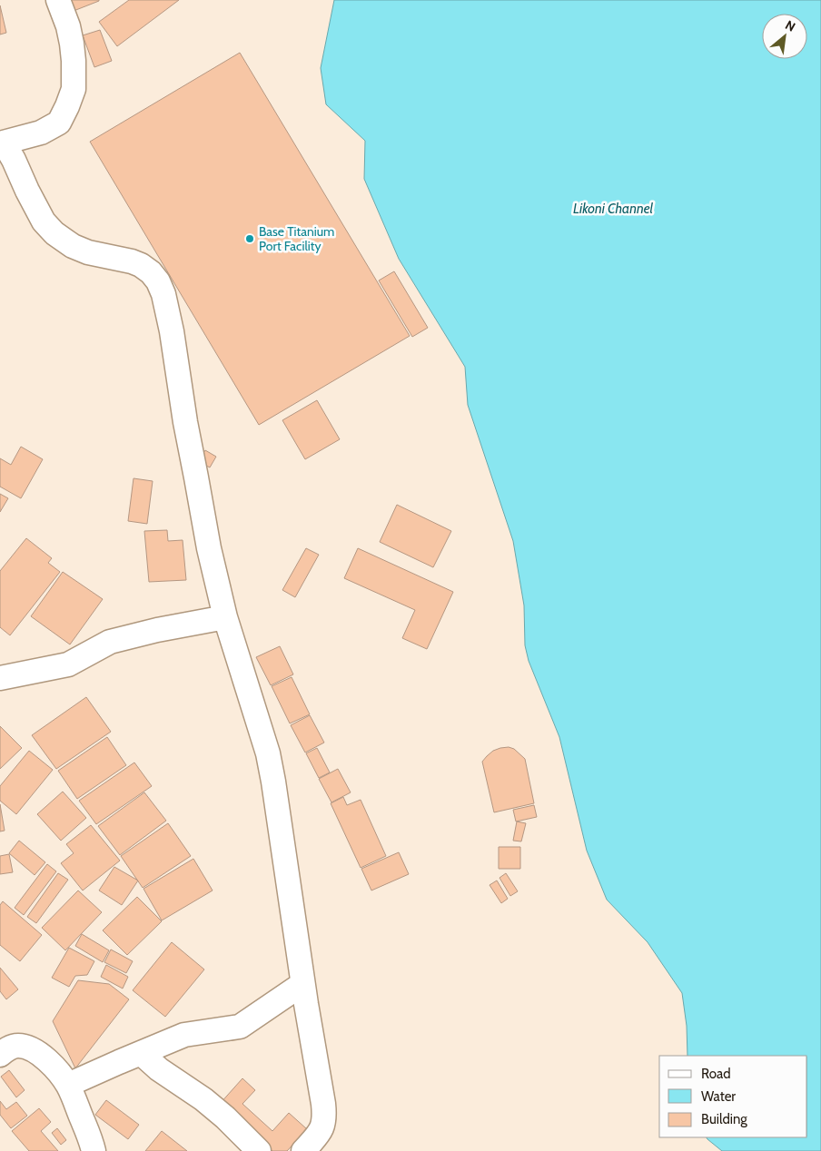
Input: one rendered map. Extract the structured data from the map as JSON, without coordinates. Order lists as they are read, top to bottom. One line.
{"water":["Likoni Channel"],"places":["Base Titanium Port Facility"],"legend":["Road","Water","Building"],"north":"top right"}
